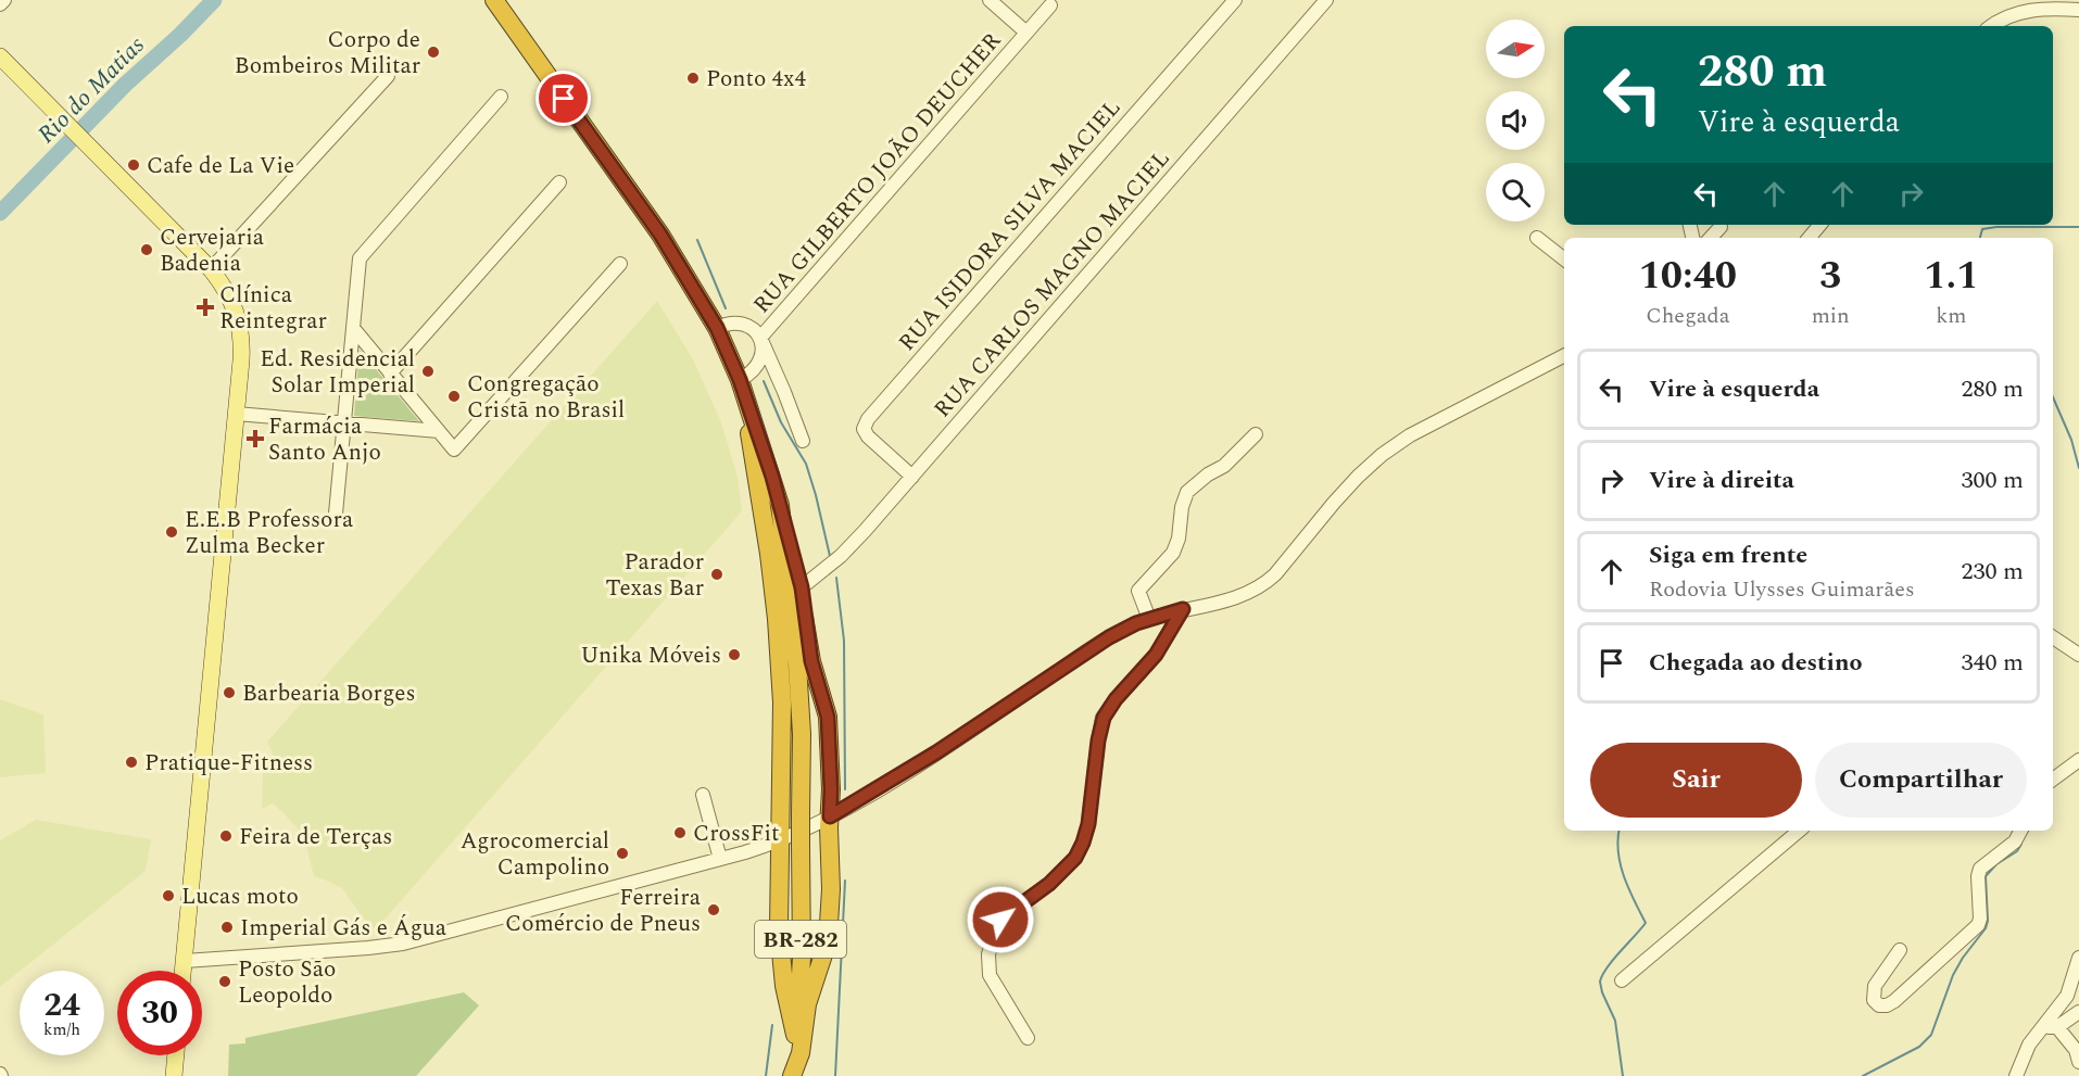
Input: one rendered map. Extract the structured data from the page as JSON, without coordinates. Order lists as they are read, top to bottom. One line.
{"streets":{"highway":["BR-282"],"street":["RUA GILBERTO JOÃO DEUCHER","RUA ISIDORA SILVA MACIEL","RUA CARLOS MAGNO MACIEL"]},"crossings":[["RUA ISIDORA SILVA MACIEL","RUA CARLOS MAGNO MACIEL"]],"water":["Rio do Matias"],"places":{"other":["Corpo de Bombeiros Militar","Ponto 4x4","Cafe de La Vie","Cervejaria Badenia","Ed. Residencial Solar Imperial","Congregação Cristã no Brasil","E.E.B Professora Zulma Becker","Parador Texas Bar","Unika Móveis","Barbearia Borges","Pratique-Fitness","CrossFit","Feira de Terças","Agrocomercial Campolino","Lucas moto","Ferreira Comércio de Pneus","Imperial Gás e Água","Posto São Leopoldo"],"health":["Clínica Reintegrar","Farmácia Santo Anjo"]},"north":"right","page":{"turn":["280 m","Vire à esquerda"],"eta":["10:40","Chegada","3","min","1.1","km"],"list":[{"name":"Vire à esquerda","value":"280 m"},{"name":"Vire à direita","value":"300 m"},{"name":"Siga em frente","note":"Rodovia Ulysses Guimarães","value":"230 m"},{"name":"Chegada ao destino","value":"340 m"}],"buttons":["Sair","Compartilhar"],"speed":"24 km/h","limit":"30"}}
